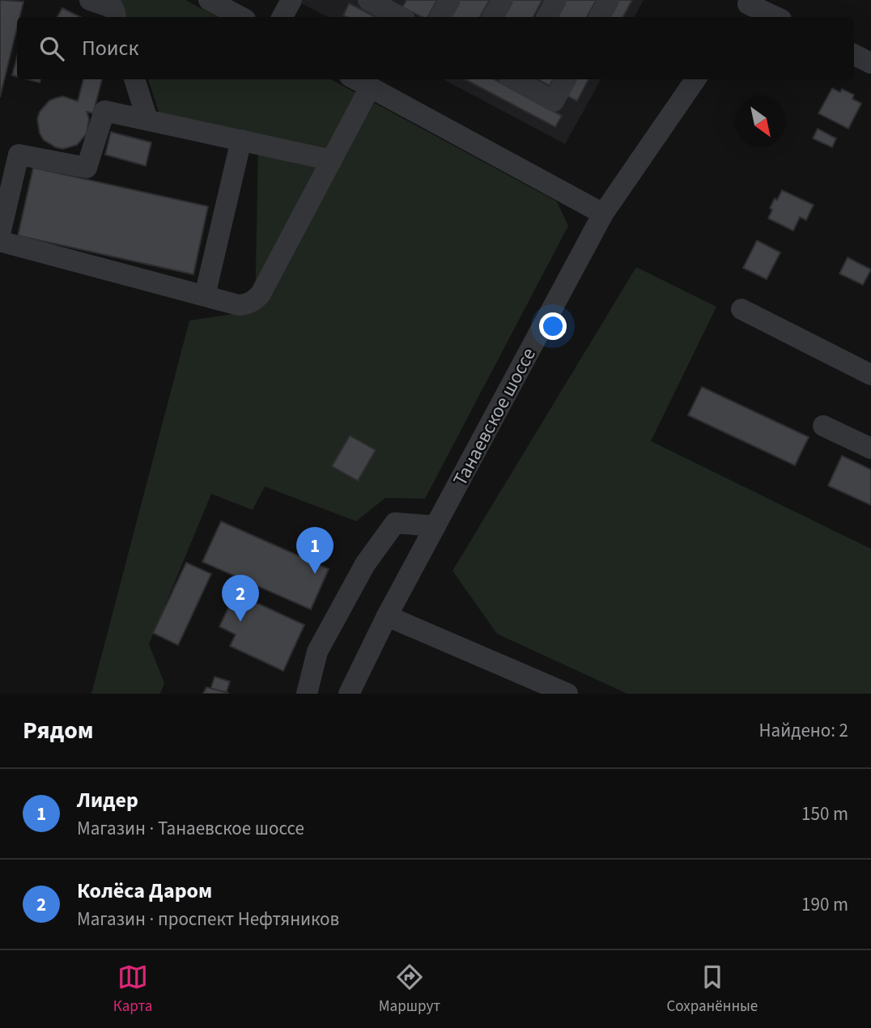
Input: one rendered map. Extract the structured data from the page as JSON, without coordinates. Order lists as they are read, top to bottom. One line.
{"streets":{"street":["Танаевское шоссе"]},"north":"bottom right","page":{"search":"Поиск","pins":["1","2"],"heading":["Рядом","Найдено: 2"],"list":[{"mark":"1","name":"Лидер","note":"Магазин · Танаевское шоссе","value":"150 m"},{"mark":"2","name":"Колёса Даром","note":"Магазин · проспект Нефтяников","value":"190 m"}],"nav":["Карта","Маршрут","Сохранённые"]}}
